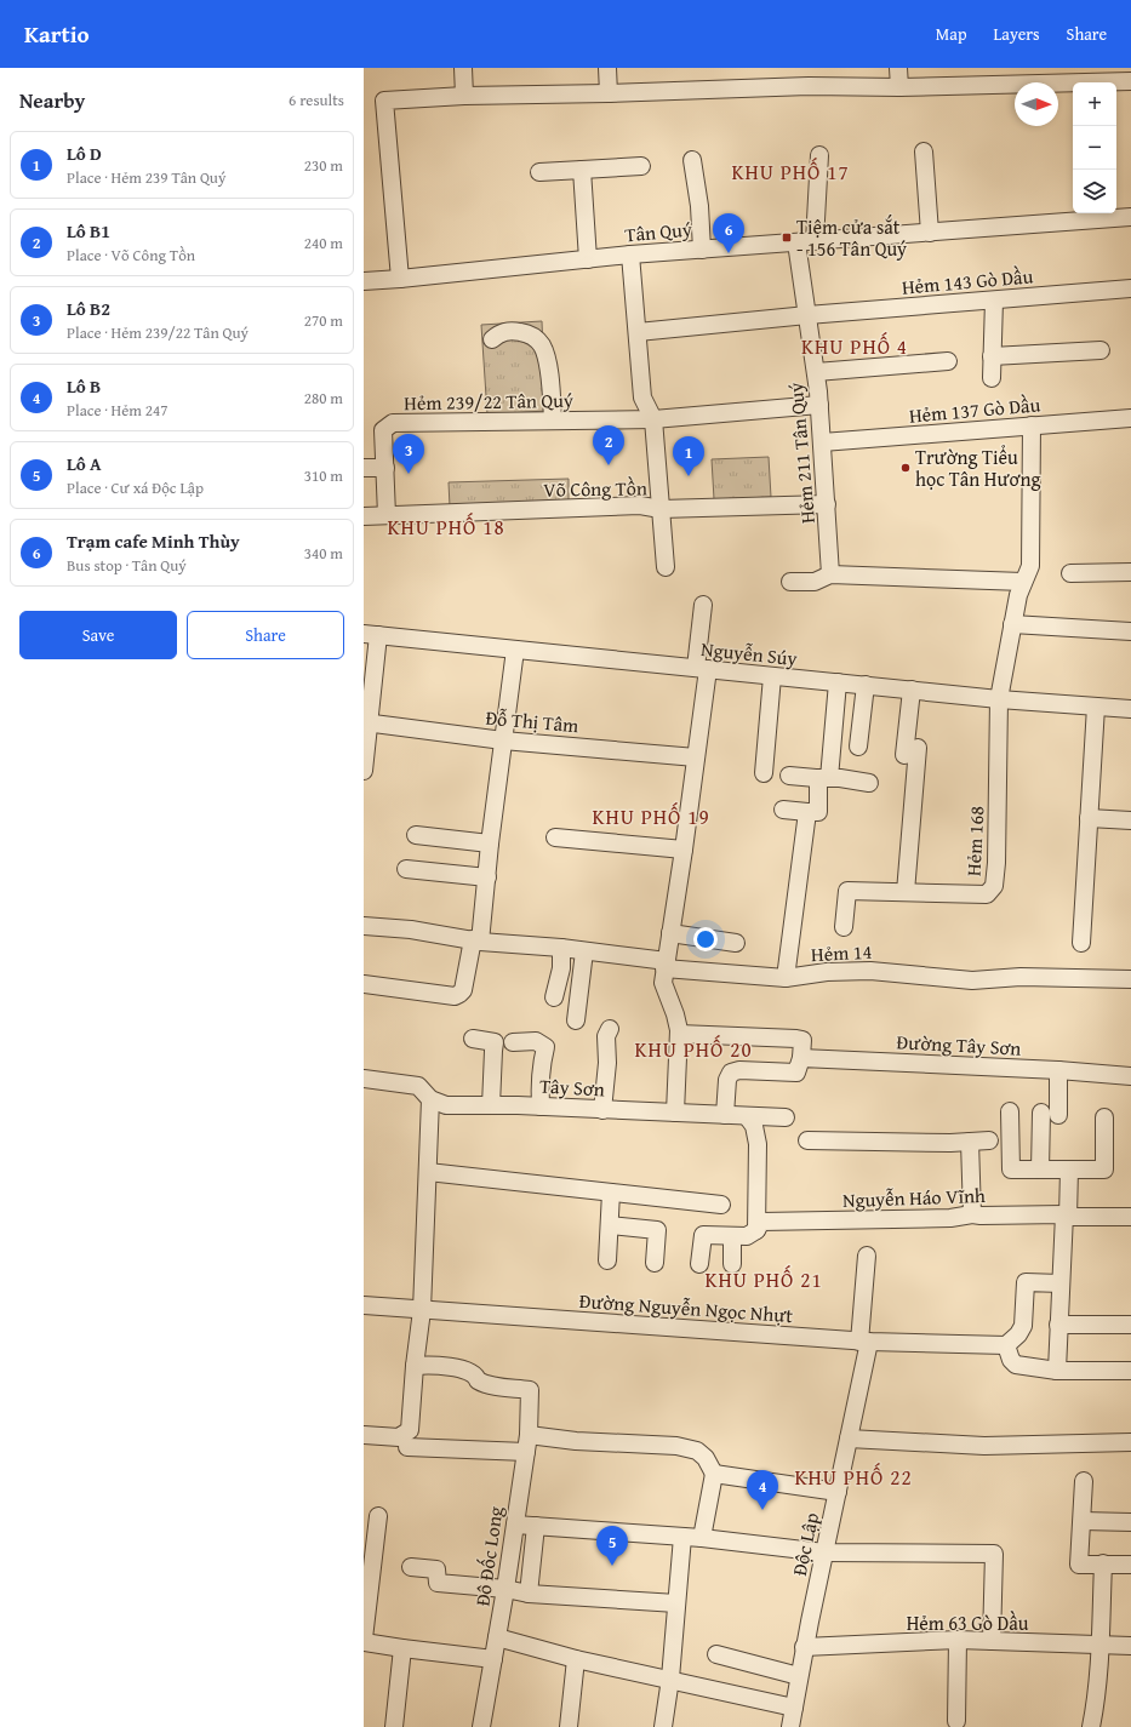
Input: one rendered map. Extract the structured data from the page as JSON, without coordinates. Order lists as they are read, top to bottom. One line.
{"streets":{"street":["Tân Quý","Hẻm 143 Gò Dầu","Hẻm 239/22 Tân Quý","Hẻm 137 Gò Dầu","Hẻm 211 Tân Quý","Võ Công Tồn","Nguyễn Súy","Đỗ Thị Tâm","Hẻm 168","Hẻm 14","Đường Tây Sơn","Tây Sơn","Nguyễn Háo Vĩnh","Đường Nguyễn Ngọc Nhựt","Độc Lập","Đô Đốc Long","Hẻm 63 Gò Dầu"]},"crossings":[["Tân Quý","Hẻm 211 Tân Quý"],["Hẻm 143 Gò Dầu","Hẻm 211 Tân Quý"],["Hẻm 239/22 Tân Quý","Hẻm 211 Tân Quý"],["Hẻm 239/22 Tân Quý","Võ Công Tồn"],["Hẻm 137 Gò Dầu","Hẻm 211 Tân Quý"],["Hẻm 137 Gò Dầu","Hẻm 168"],["Hẻm 211 Tân Quý","Võ Công Tồn"],["Nguyễn Súy","Hẻm 168"],["Đường Tây Sơn","Tây Sơn"],["Đường Nguyễn Ngọc Nhựt","Độc Lập"],["Độc Lập","Hẻm 63 Gò Dầu"]],"districts":["KHU PHỐ 17","KHU PHỐ 4","KHU PHỐ 18","KHU PHỐ 19","KHU PHỐ 20","KHU PHỐ 21","KHU PHỐ 22"],"places":{"transit":["Tiệm cửa sắt - 156 Tân Quý"],"other":["Trường Tiểu học Tân Hương"]},"north":"right","page":{"header":"Kartio","nav":["Map","Layers","Share"],"heading":["Nearby","6 results"],"map_buttons":["+","−"],"list":[{"mark":"1","name":"Lô D","note":"Place · Hẻm 239 Tân Quý","value":"230 m"},{"mark":"2","name":"Lô B1","note":"Place · Võ Công Tồn","value":"240 m"},{"mark":"3","name":"Lô B2","note":"Place · Hẻm 239/22 Tân Quý","value":"270 m"},{"mark":"4","name":"Lô B","note":"Place · Hẻm 247","value":"280 m"},{"mark":"5","name":"Lô A","note":"Place · Cư xá Độc Lập","value":"310 m"},{"mark":"6","name":"Trạm cafe Minh Thùy","note":"Bus stop · Tân Quý","value":"340 m"}],"pins":["6","2","3","1","4","5"],"buttons":["Save","Share"]}}
